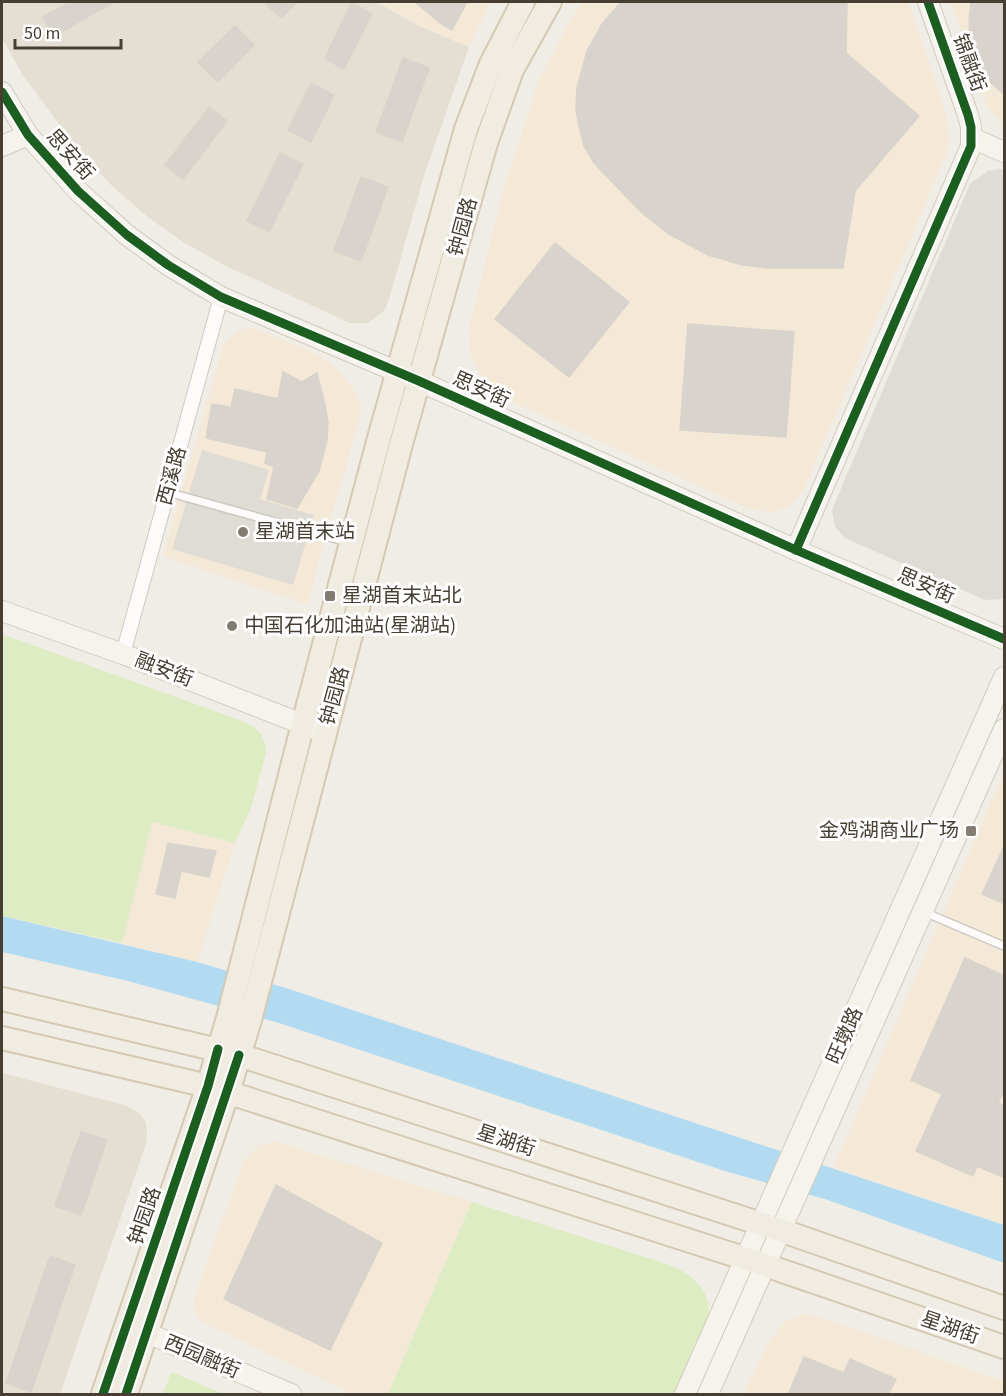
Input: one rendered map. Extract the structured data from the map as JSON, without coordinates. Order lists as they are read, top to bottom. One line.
{"streets":{"main road":["钟园路","星湖街"],"street":["锦融街","思安街","西溪路","融安街","旺墩路","西园融街"]},"crossings":[["思安街","钟园路"],["思安街","西溪路"],["钟园路","融安街"],["钟园路","星湖街"],["钟园路","西园融街"],["西溪路","融安街"],["旺墩路","星湖街"]],"places":{"other":["星湖首末站","中国石化加油站(星湖站)"],"transit":["星湖首末站北","金鸡湖商业广场"]},"scale_bar":"50 m"}
